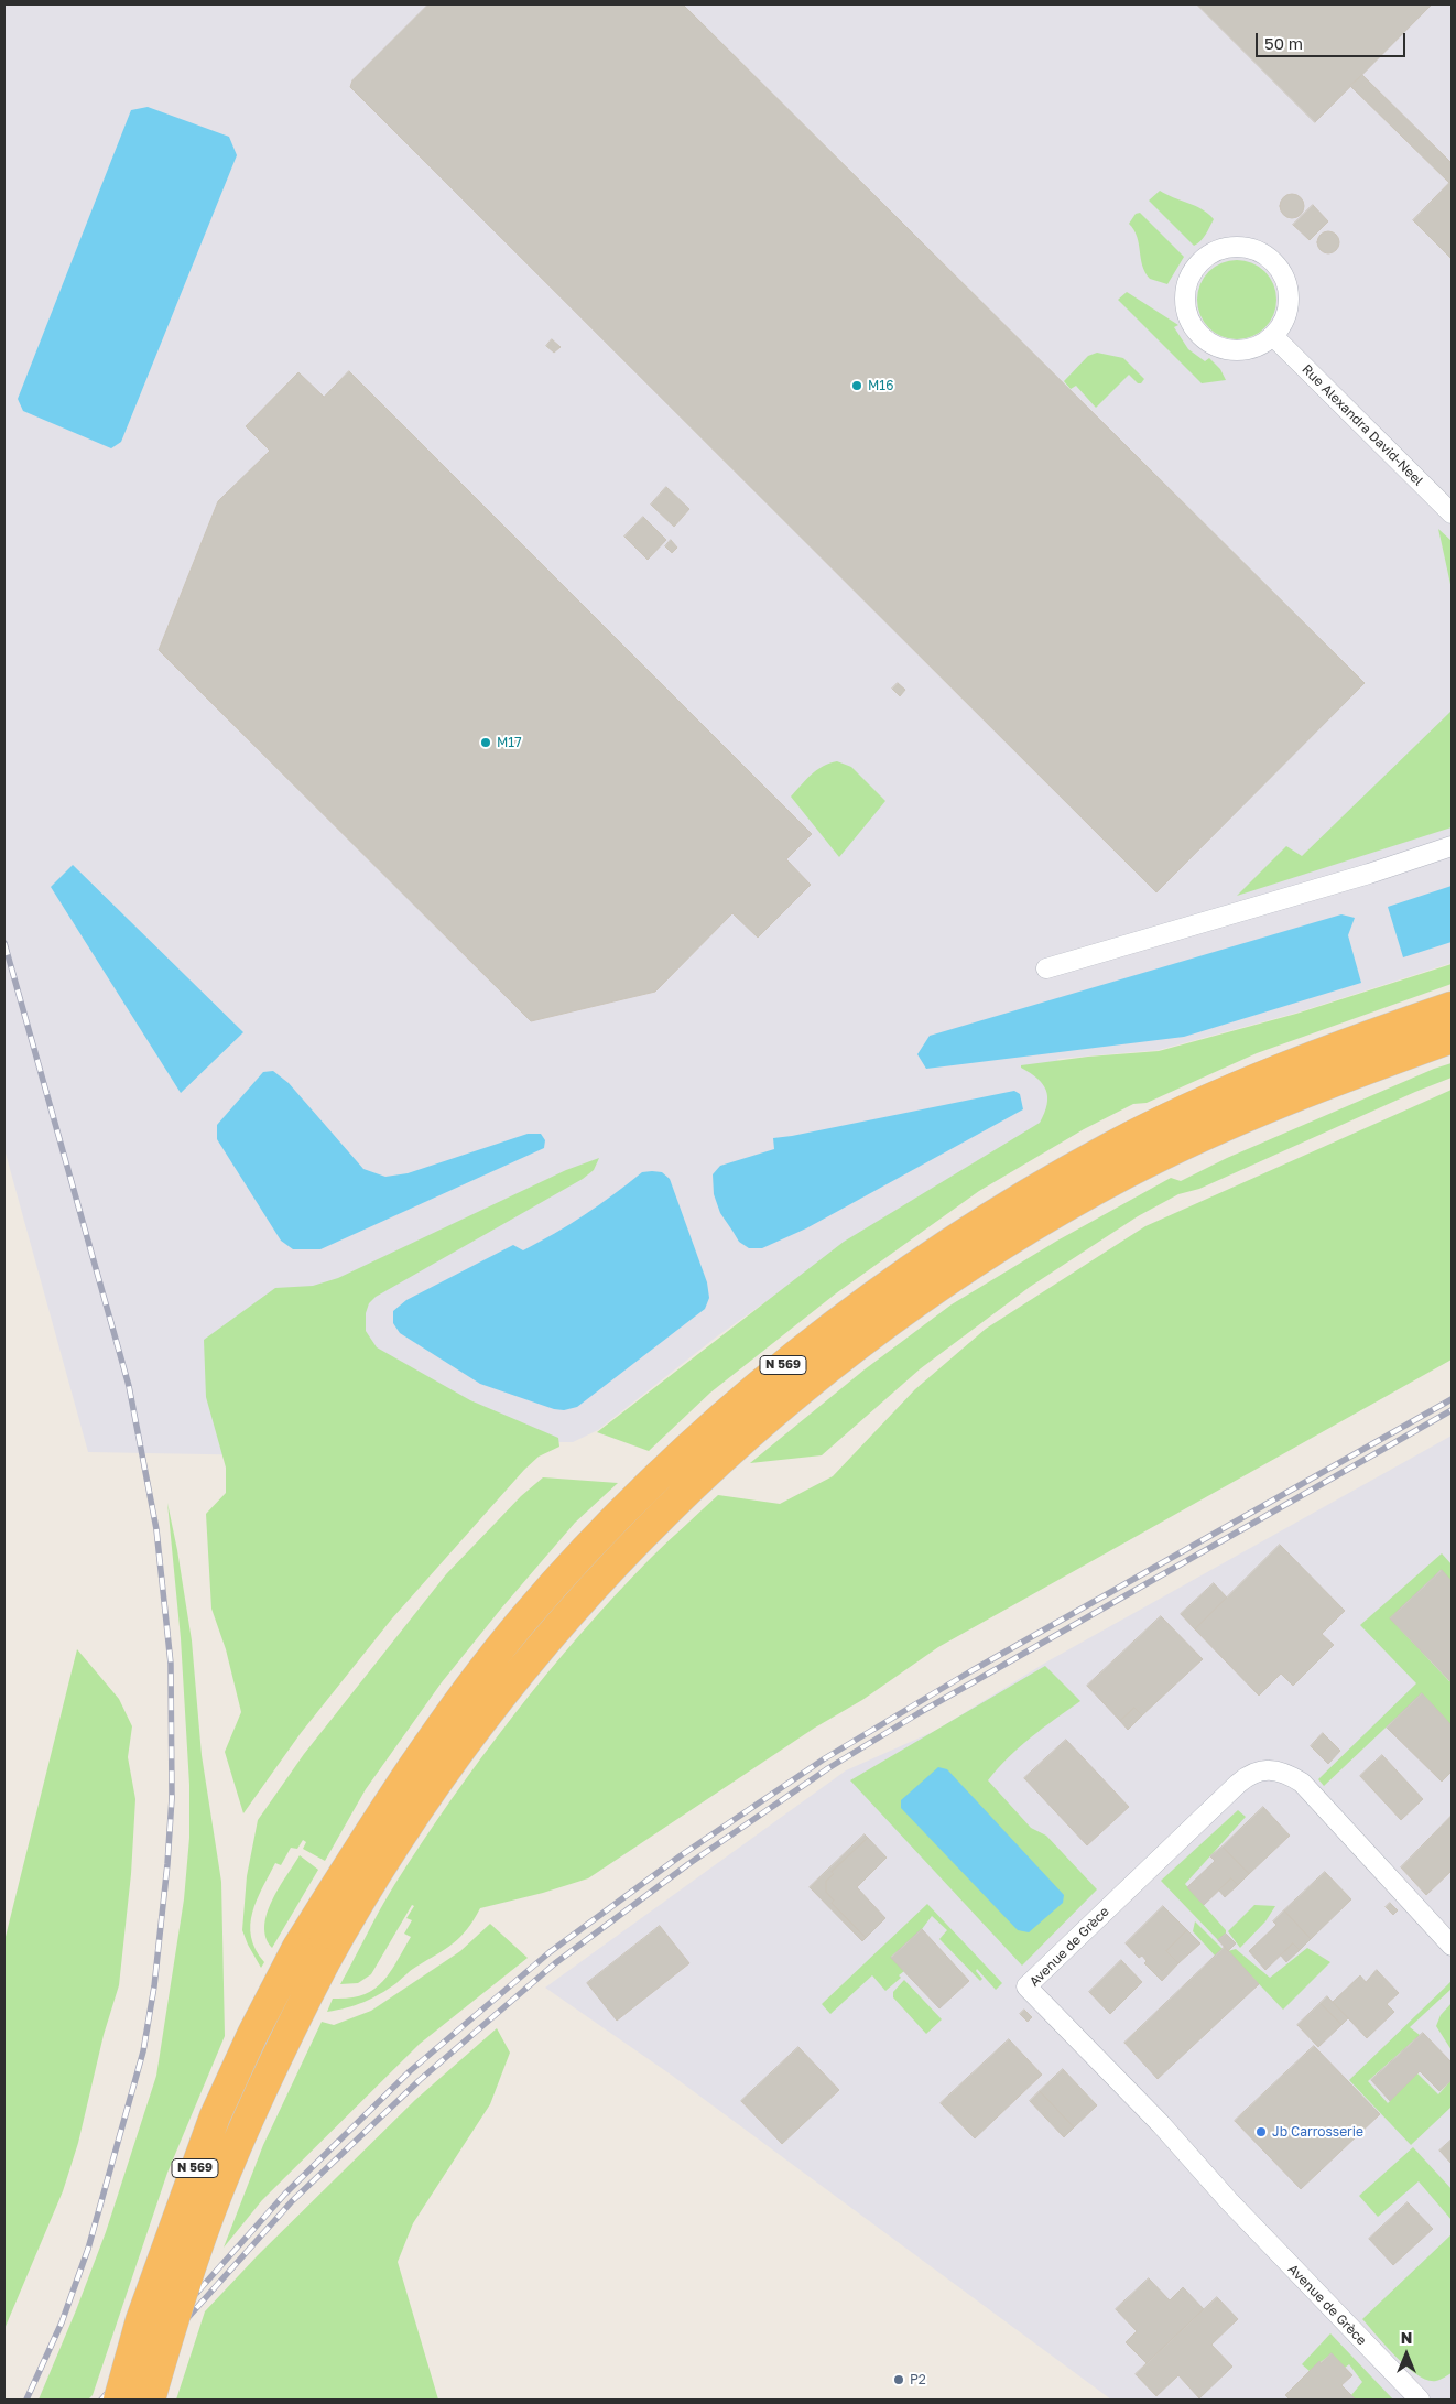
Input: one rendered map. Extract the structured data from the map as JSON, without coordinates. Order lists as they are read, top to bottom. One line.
{"streets":{"highway":["N 569"],"street":["Rue Alexandra David-Neel","Avenue de Grèce"]},"places":["M16","M17","Jb Carrosserie","P2"],"scale_bar":"50 m","north":"top"}
